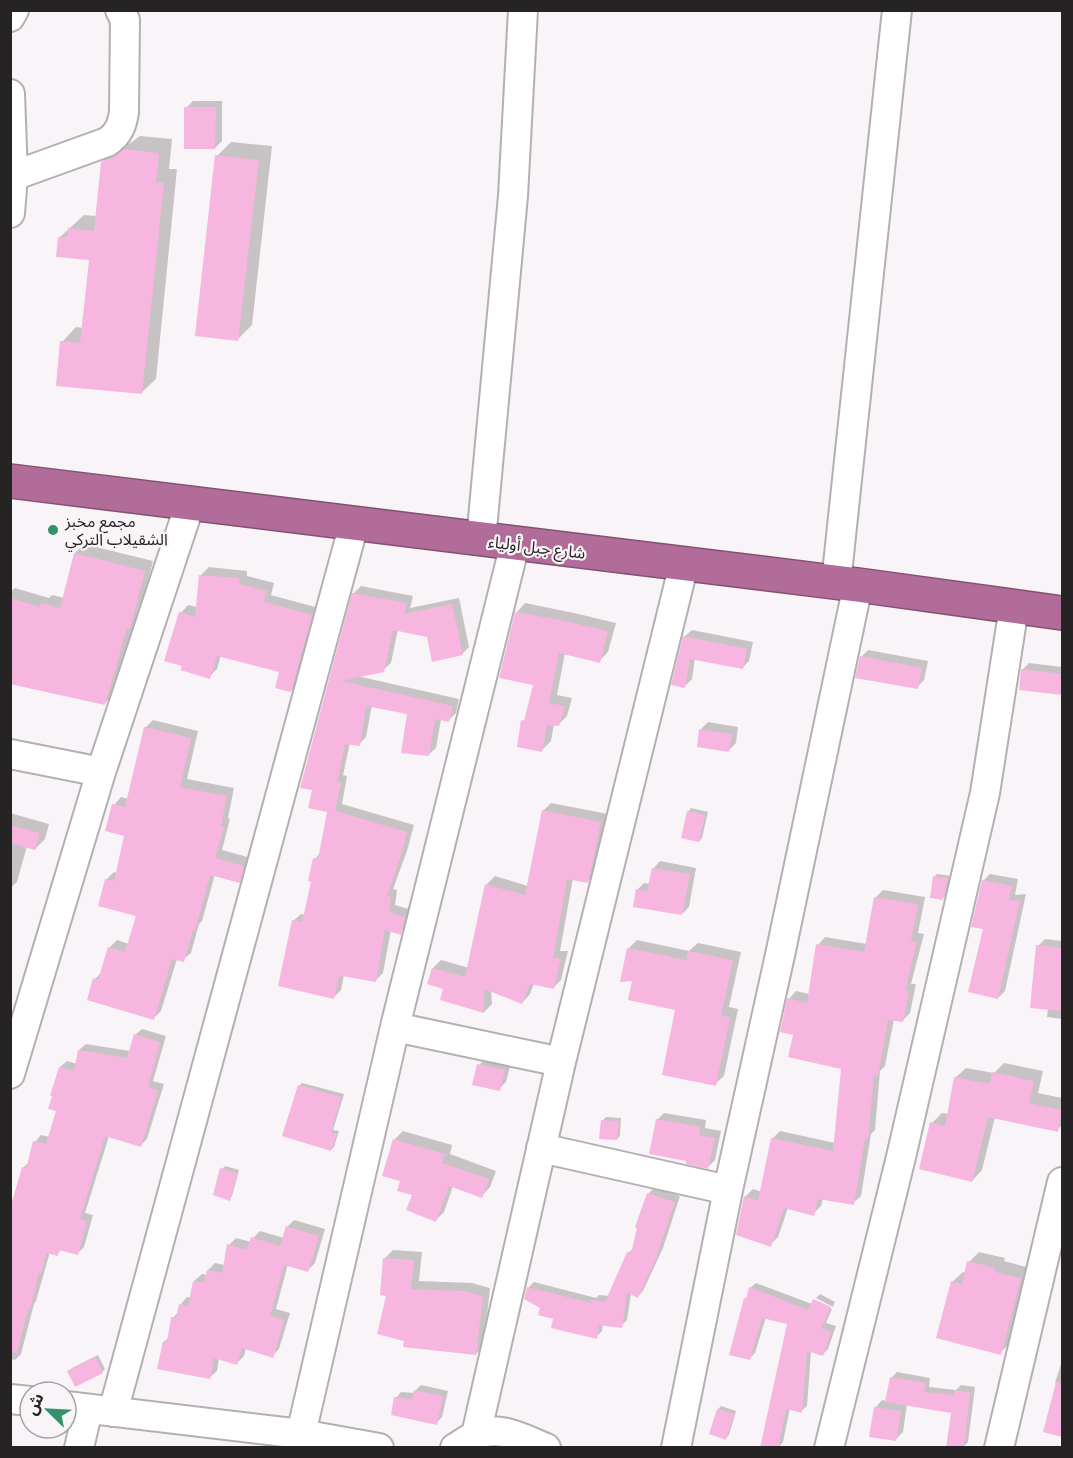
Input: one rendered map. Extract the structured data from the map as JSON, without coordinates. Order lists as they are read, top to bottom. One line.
{"streets":{"highway":["شارع جبل أولياء"]},"places":["مجمع مخبز الشقيلاب التركي"],"north":"top left"}
